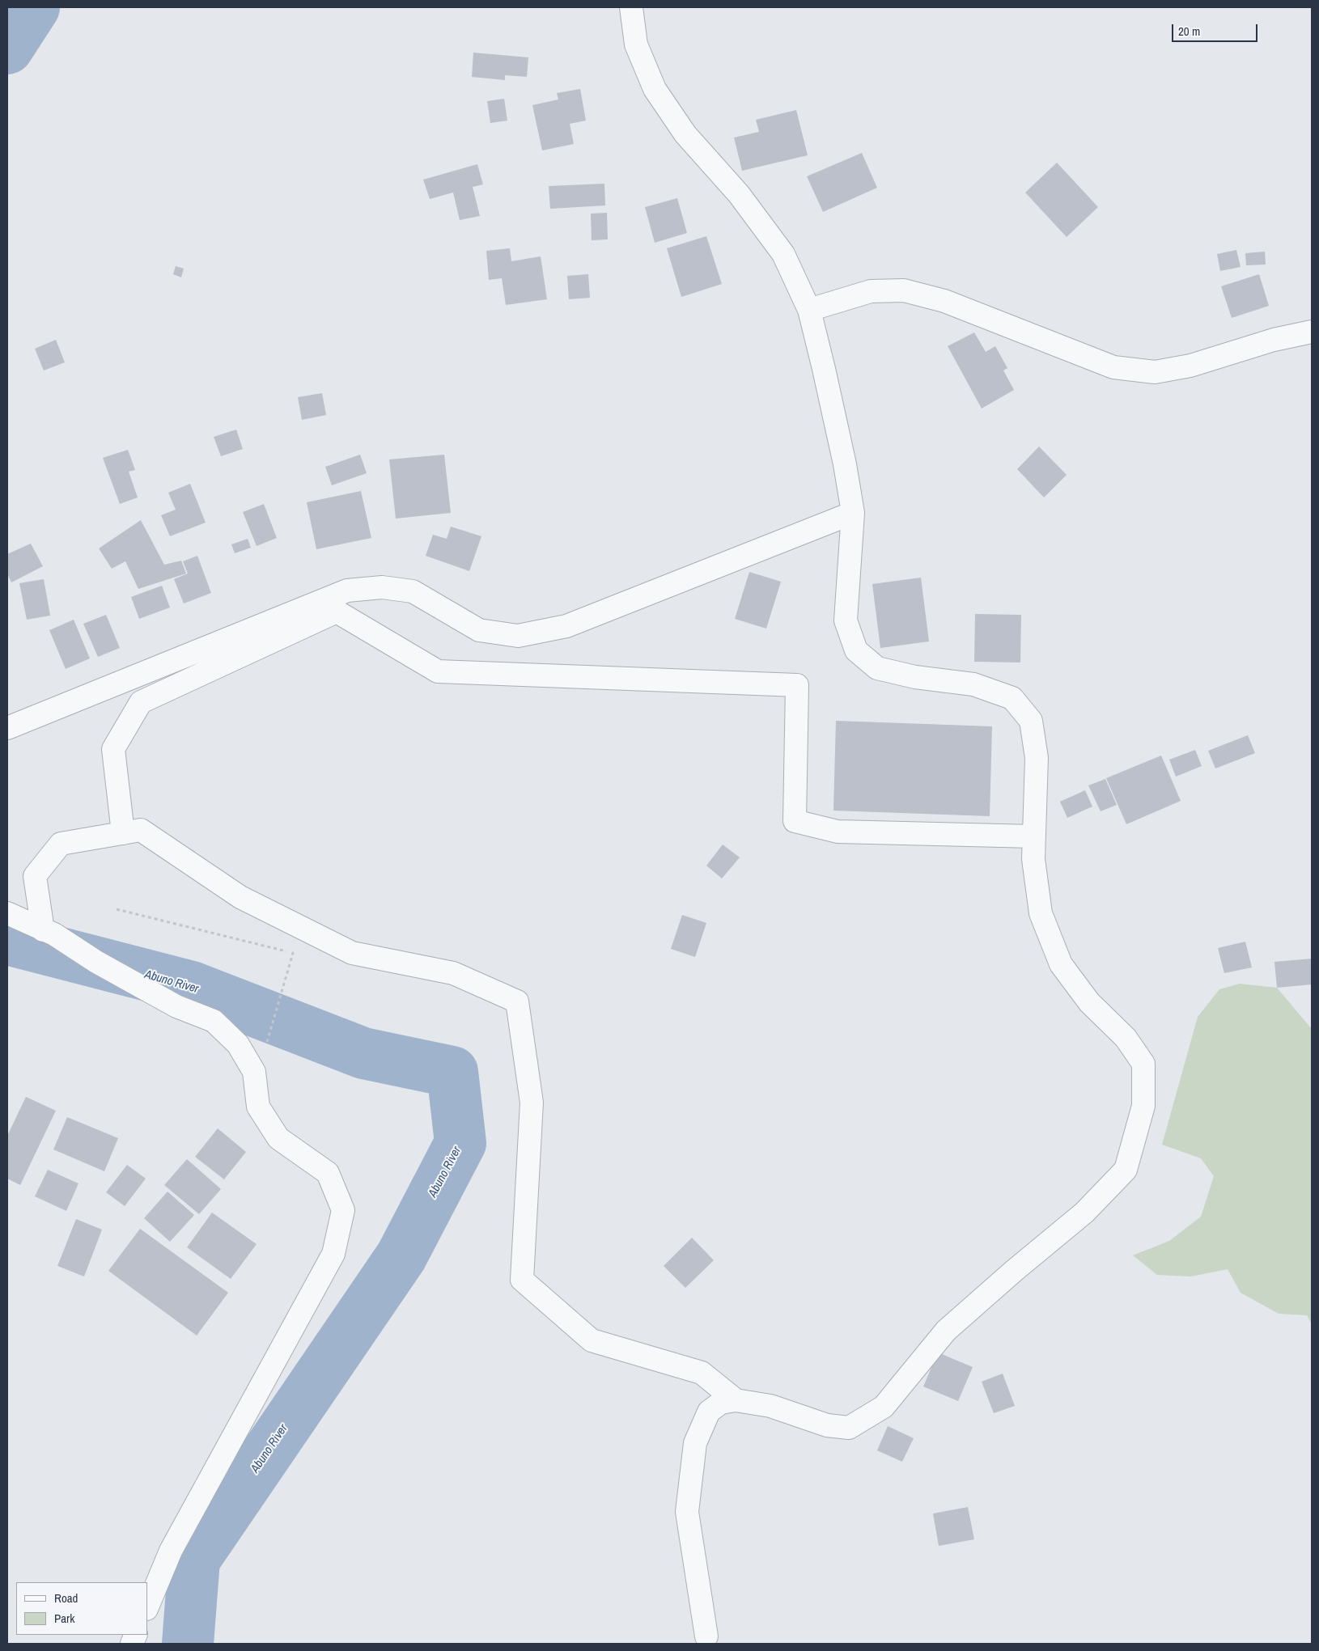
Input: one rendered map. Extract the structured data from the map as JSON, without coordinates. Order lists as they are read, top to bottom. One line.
{"water":["Abuno River"],"legend":["Road","Park"],"scale_bar":"20 m"}
